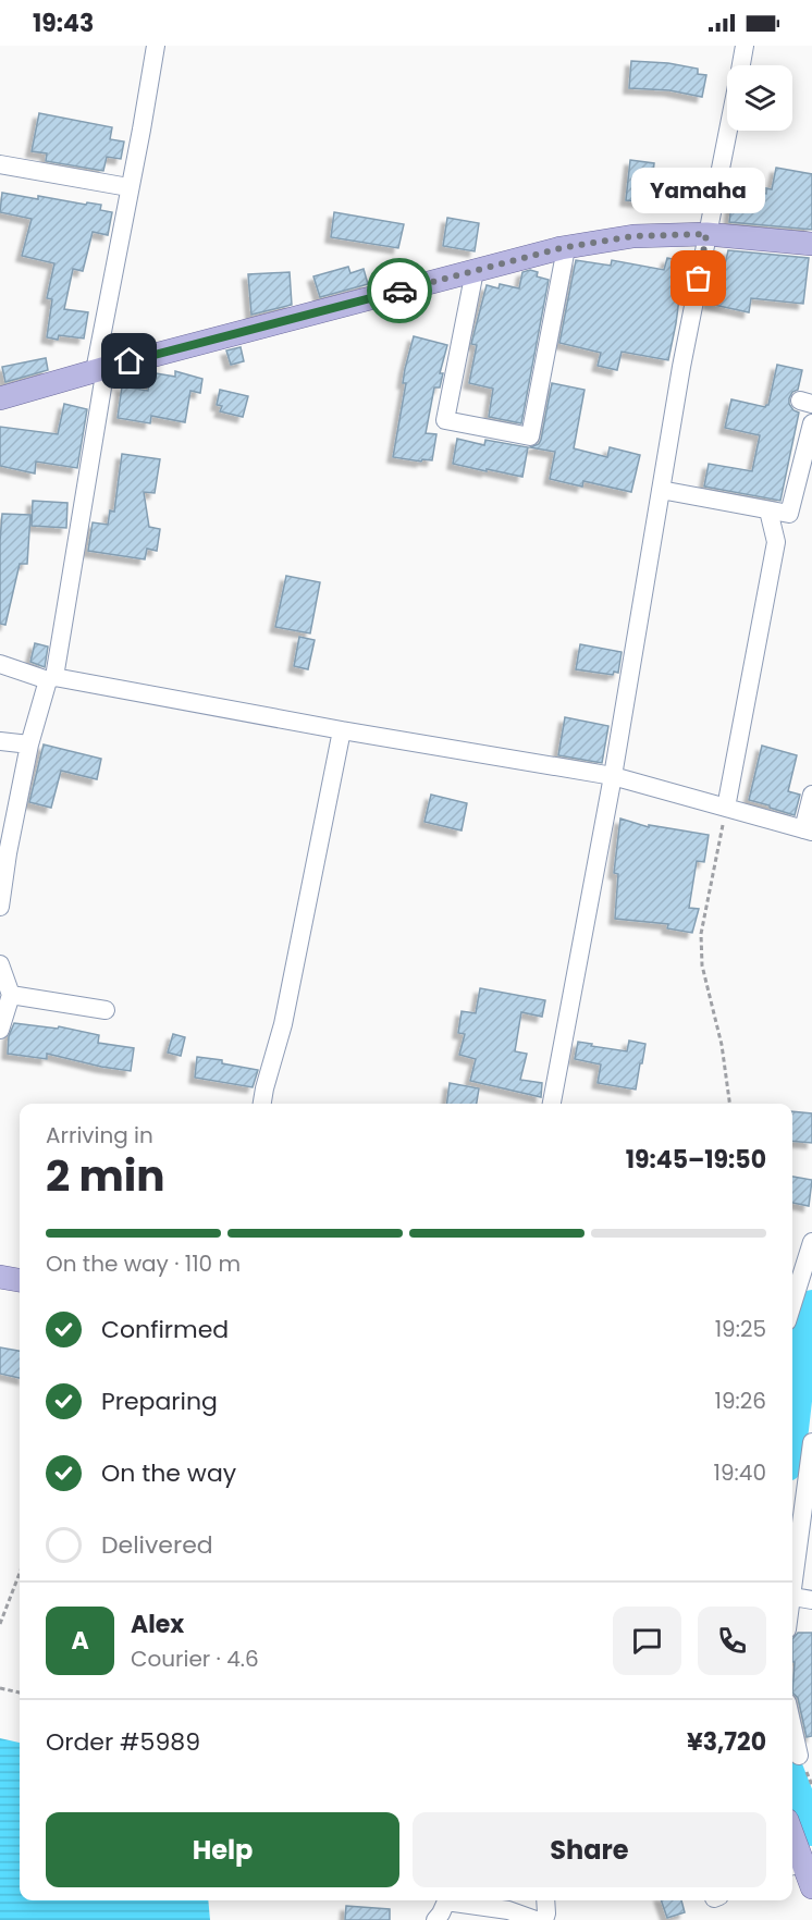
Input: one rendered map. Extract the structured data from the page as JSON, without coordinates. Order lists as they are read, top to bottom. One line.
{"places":["Yamaha"],"page":{"status":"19:43","bubble":"Yamaha","heading":["2 min","Arriving in","19:45–19:50"],"panel":["Alex","Courier · 4.6","Order #5989","¥3,720"],"bar":"On the way · 110 m","list":[["Confirmed","19:25"],["Preparing","19:26"],["On the way","19:40"],"Delivered"],"round":"A","buttons":["Help","Share"]}}
